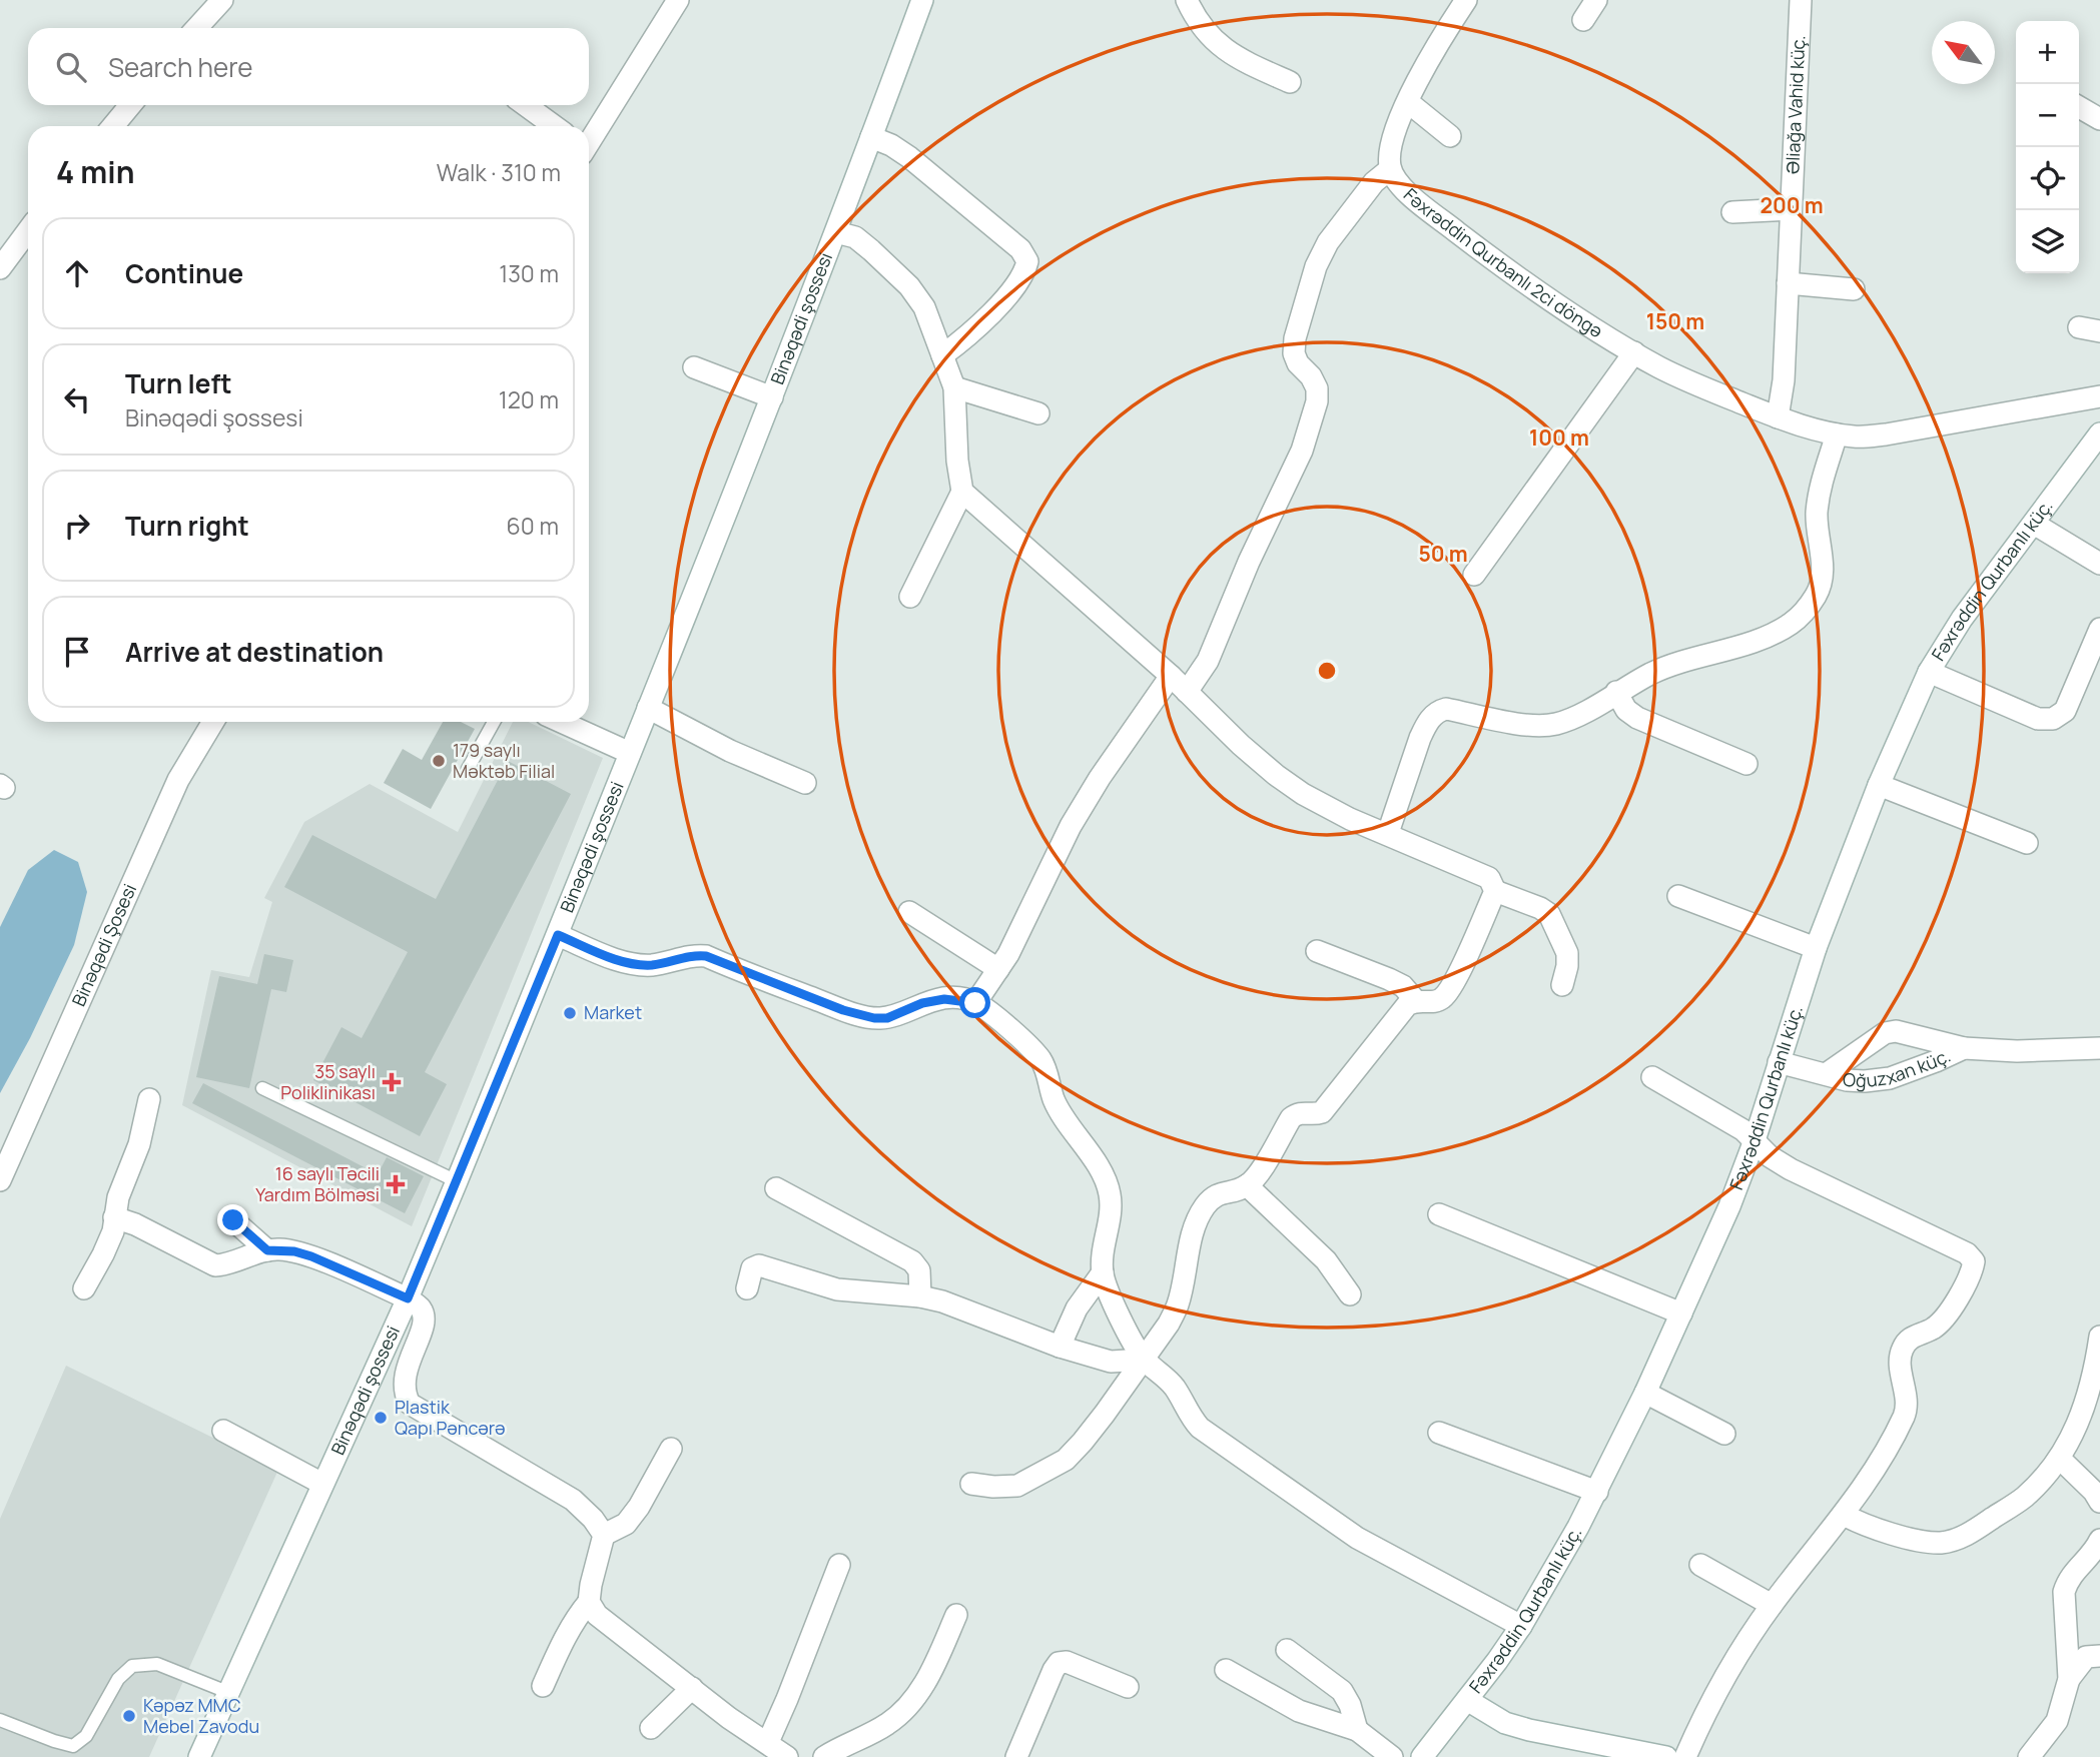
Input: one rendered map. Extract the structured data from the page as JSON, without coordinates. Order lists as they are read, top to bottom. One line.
{"streets":{"street":["Əliağa Vahid küç.","Fəxrəddin Qurbanlı 2ci döngə","Binəqədi şossesi","Fəxrəddin Qurbanlı küç.","Binəqədi Şosesi","Oğuzxan küç."]},"crossings":[["Əliağa Vahid küç.","Fəxrəddin Qurbanlı 2ci döngə"],["Fəxrəddin Qurbanlı küç.","Oğuzxan küç."]],"places":{"other":["179 saylı Məktəb Filial","Market","Plastik Qapı Pəncərə","Kəpəz MMC Mebel Zavodu"],"health":["35 saylı Poliklinikası","16 saylı Təcili Yardım Bölməsi"]},"north":"top left","page":{"map_buttons":["+","−"],"search":"Search here","heading":["4 min","Walk · 310 m"],"list":[["Continue","130 m"],["Turn left","Binəqədi şossesi","120 m"],["Turn right","60 m"],"Arrive at destination"]},"rings":["200 m","150 m","100 m","50 m"]}
